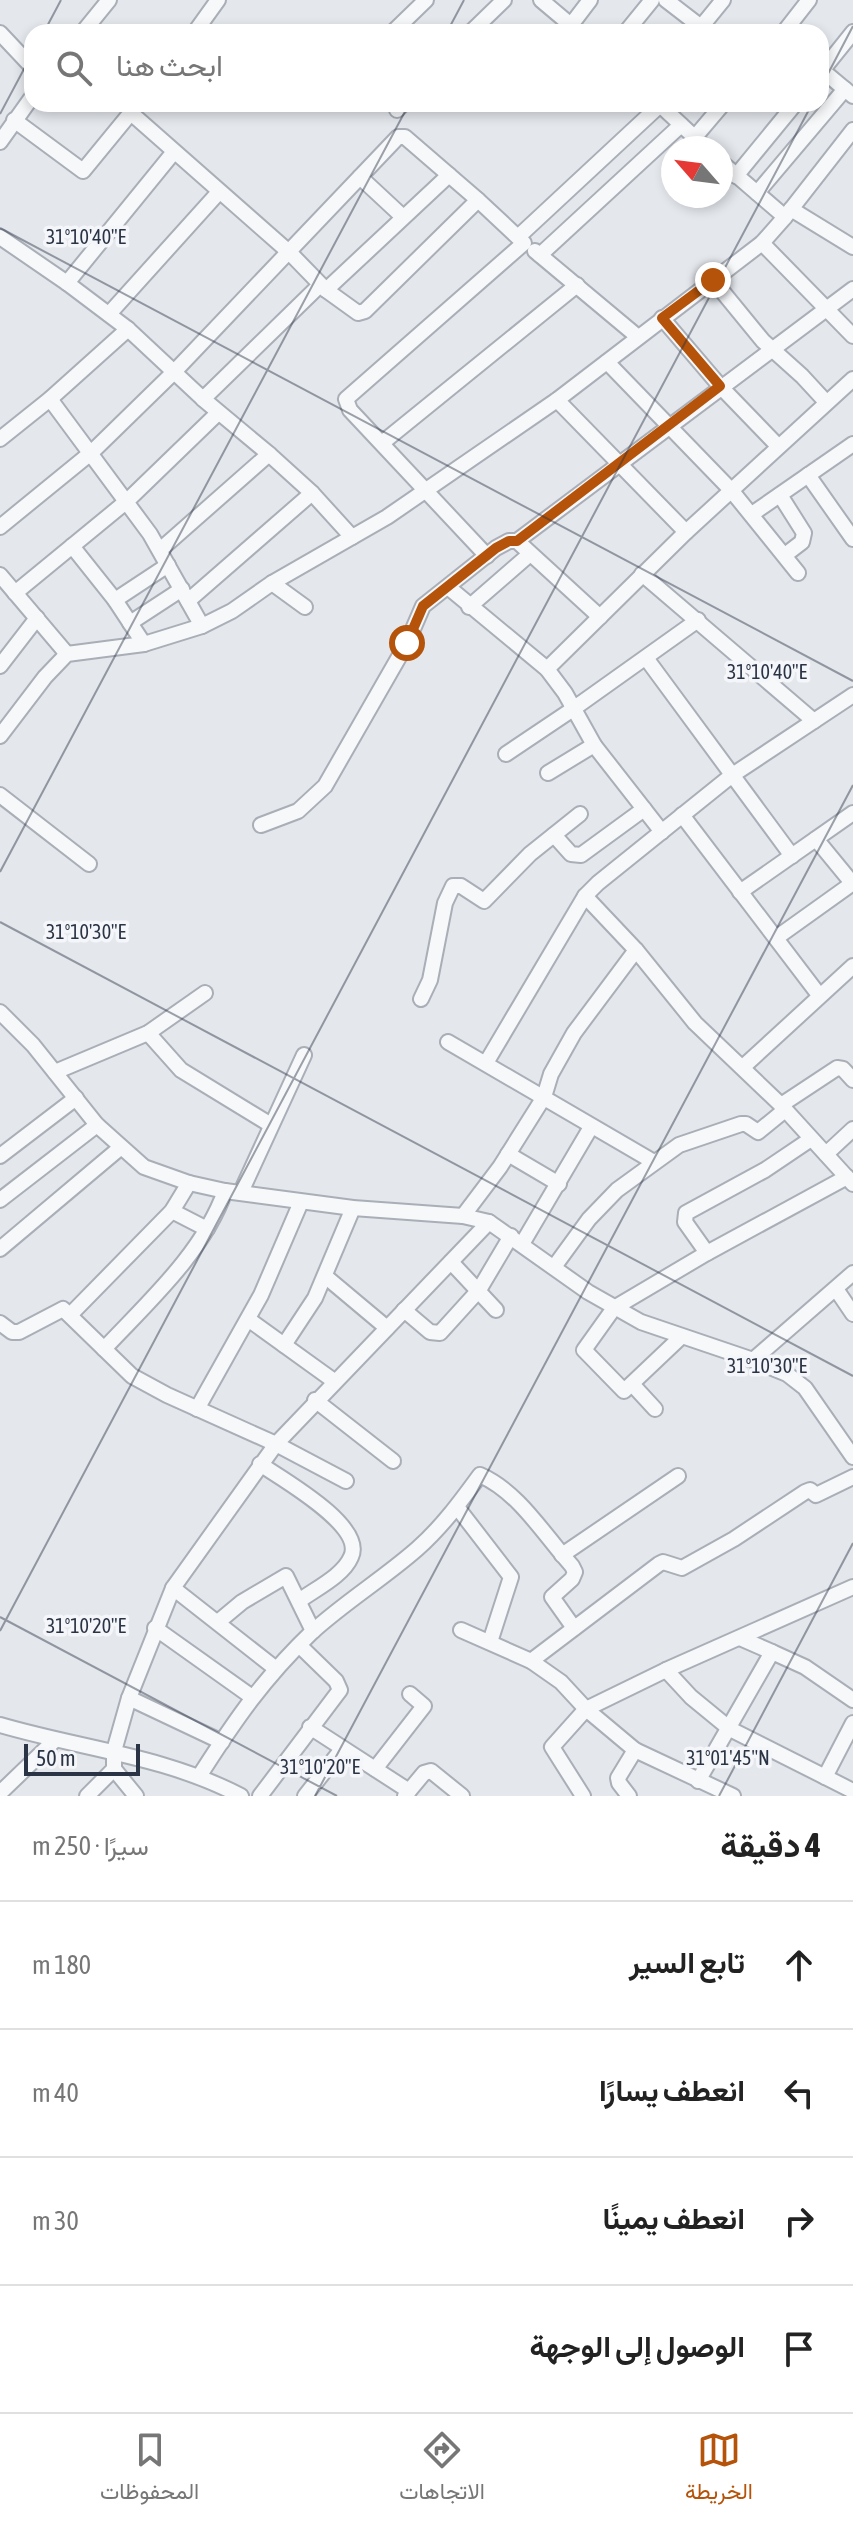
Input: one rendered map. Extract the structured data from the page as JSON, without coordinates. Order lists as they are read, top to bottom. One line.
{"scale_bar":"50 m","north":"top left","page":{"search":"ابحث هنا","scale":"50 m","heading":["4 دقيقة","سيرًا · 250 m"],"list":[["تابع السير","180 m"],["انعطف يسارًا","40 m"],["انعطف يمينًا","30 m"],"الوصول إلى الوجهة"],"nav":["الخريطة","الاتجاهات","المحفوظات"]},"coordinates":["31°10'40\"E","31°10'30\"E","31°10'20\"E","31°01'45\"N"]}
